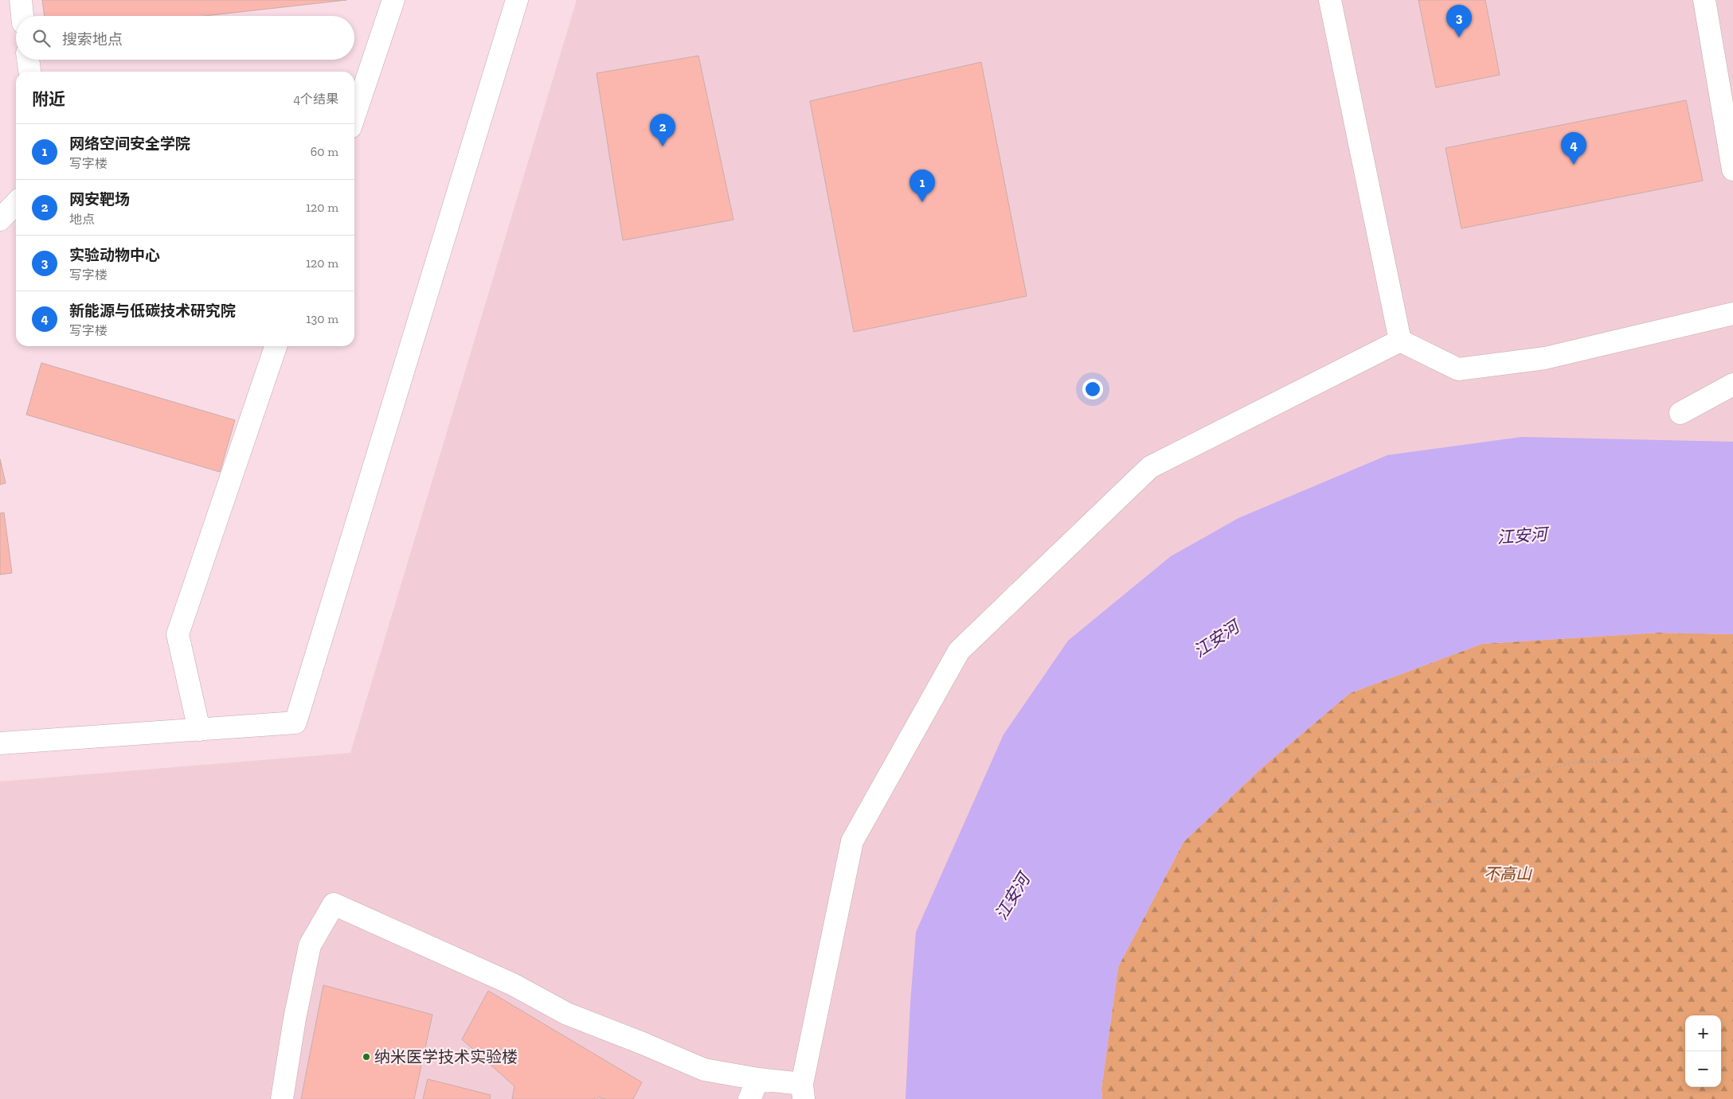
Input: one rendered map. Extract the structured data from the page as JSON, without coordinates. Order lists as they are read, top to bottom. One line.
{"water":["江安河"],"parks":["不高山"],"places":["纳米医学技术实验楼"],"page":{"pins":["3","2","4","1"],"search":"搜索地点","heading":["附近","4个结果"],"list":[{"mark":"1","name":"网络空间安全学院","note":"写字楼","value":"60 m"},{"mark":"2","name":"网安靶场","note":"地点","value":"120 m"},{"mark":"3","name":"实验动物中心","note":"写字楼","value":"120 m"},{"mark":"4","name":"新能源与低碳技术研究院","note":"写字楼","value":"130 m"}],"map_buttons":["+","−"]}}
